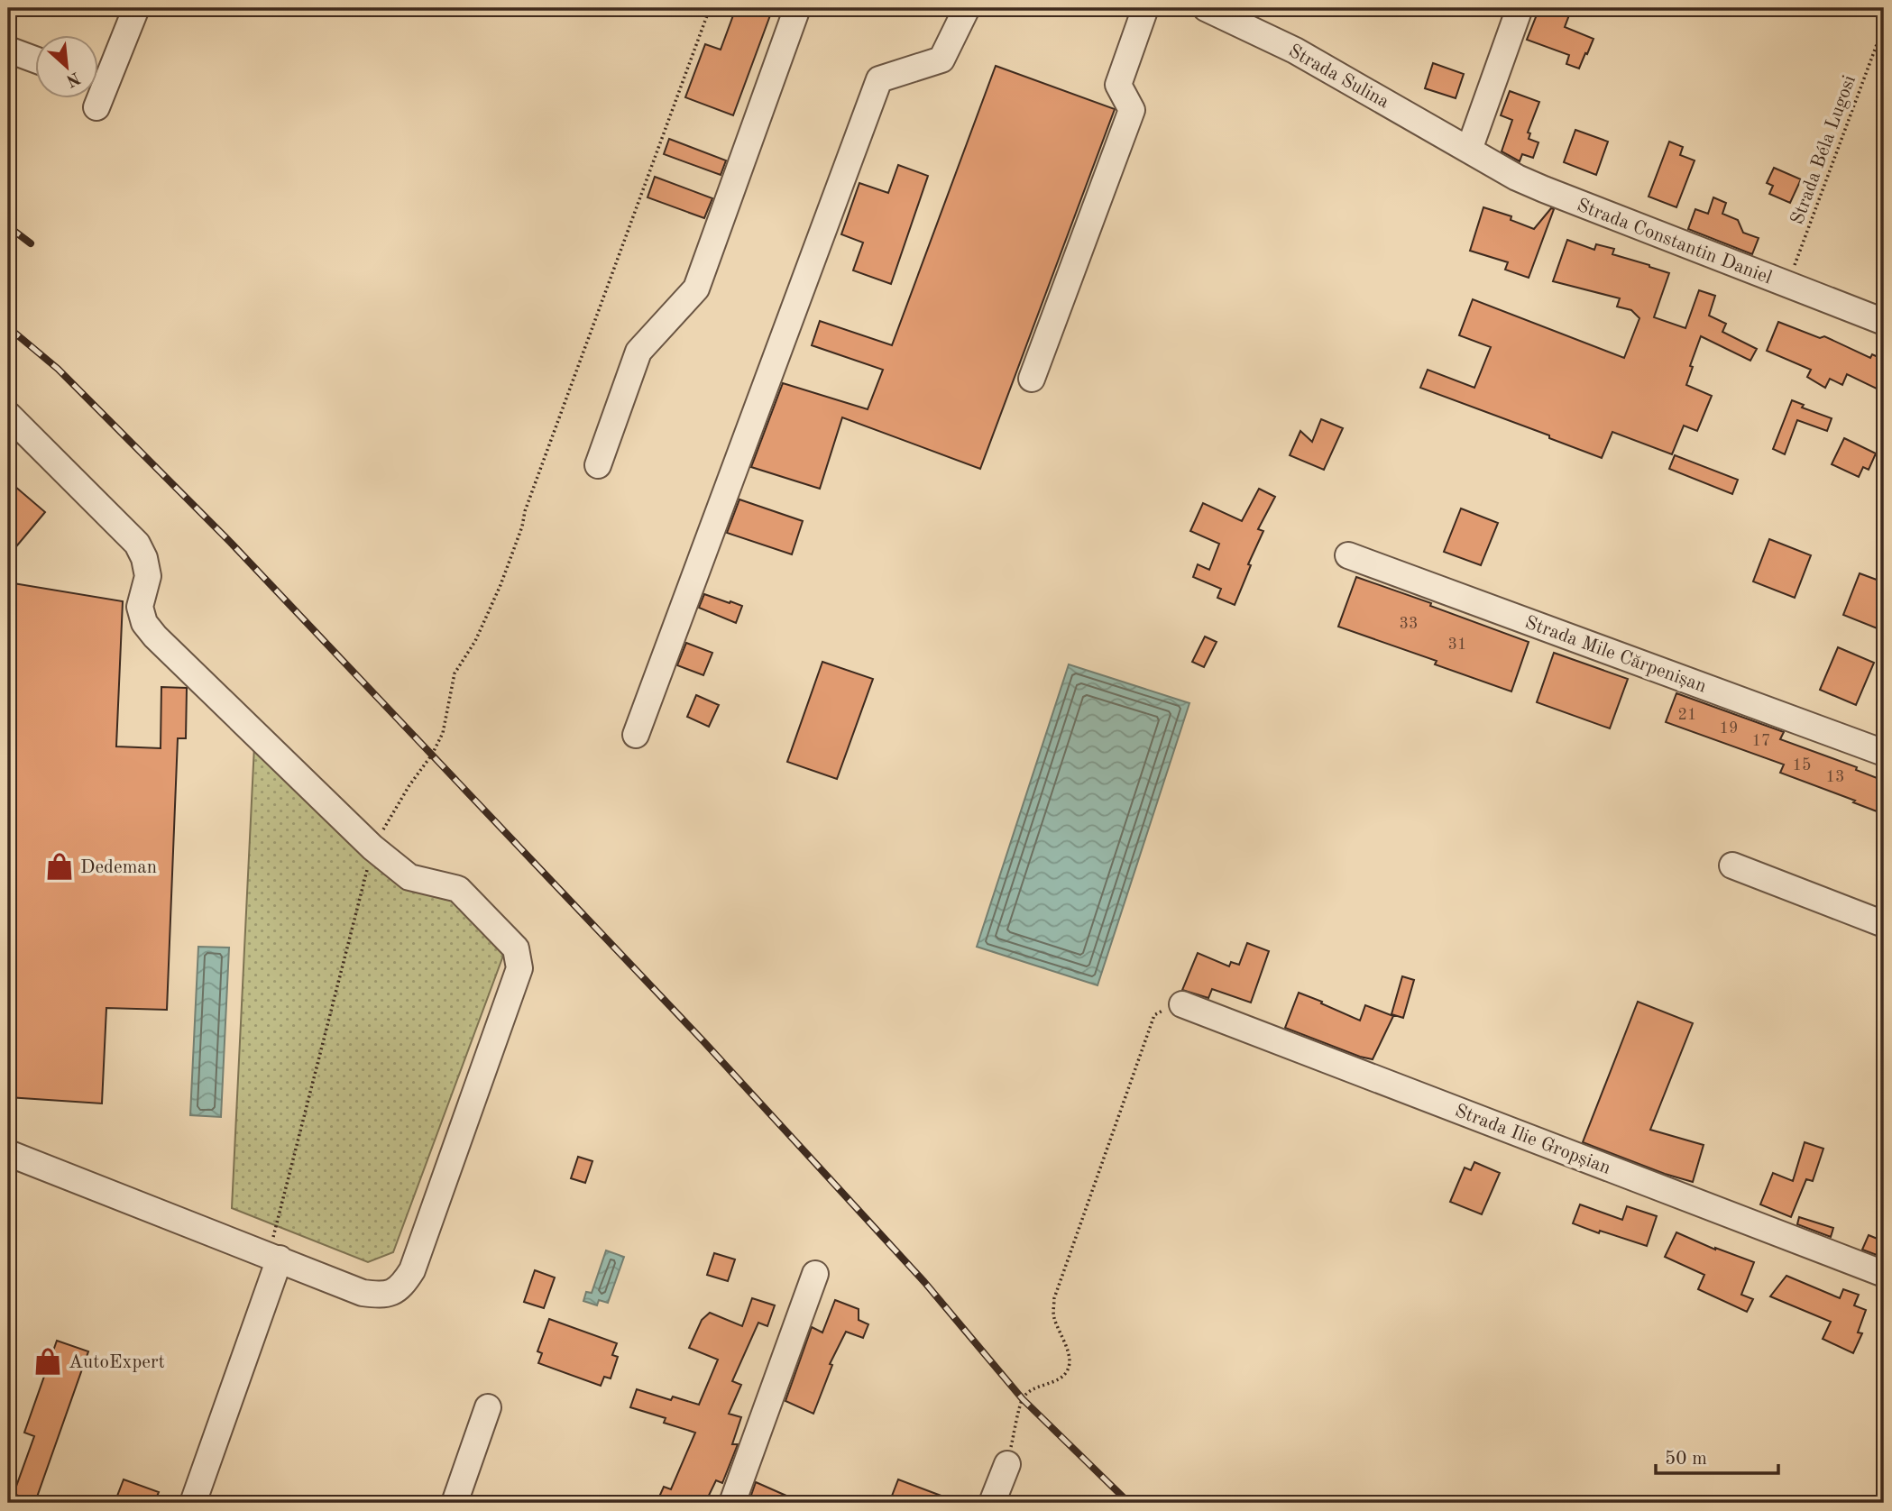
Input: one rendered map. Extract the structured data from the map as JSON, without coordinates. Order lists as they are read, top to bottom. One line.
{"streets":{"street":["Strada Sulina","Strada Constantin Daniel","Strada Mile Cărpenișan","Strada Ilie Gropșian"],"path":["Strada Béla Lugosi"]},"crossings":[["Strada Sulina","Strada Constantin Daniel"],["Strada Béla Lugosi","Strada Constantin Daniel"]],"places":{"shop":["Dedeman","AutoExpert"]},"house_numbers":["33","31","21","19","17","15","13"],"scale_bar":"50 m","north":"bottom right"}
